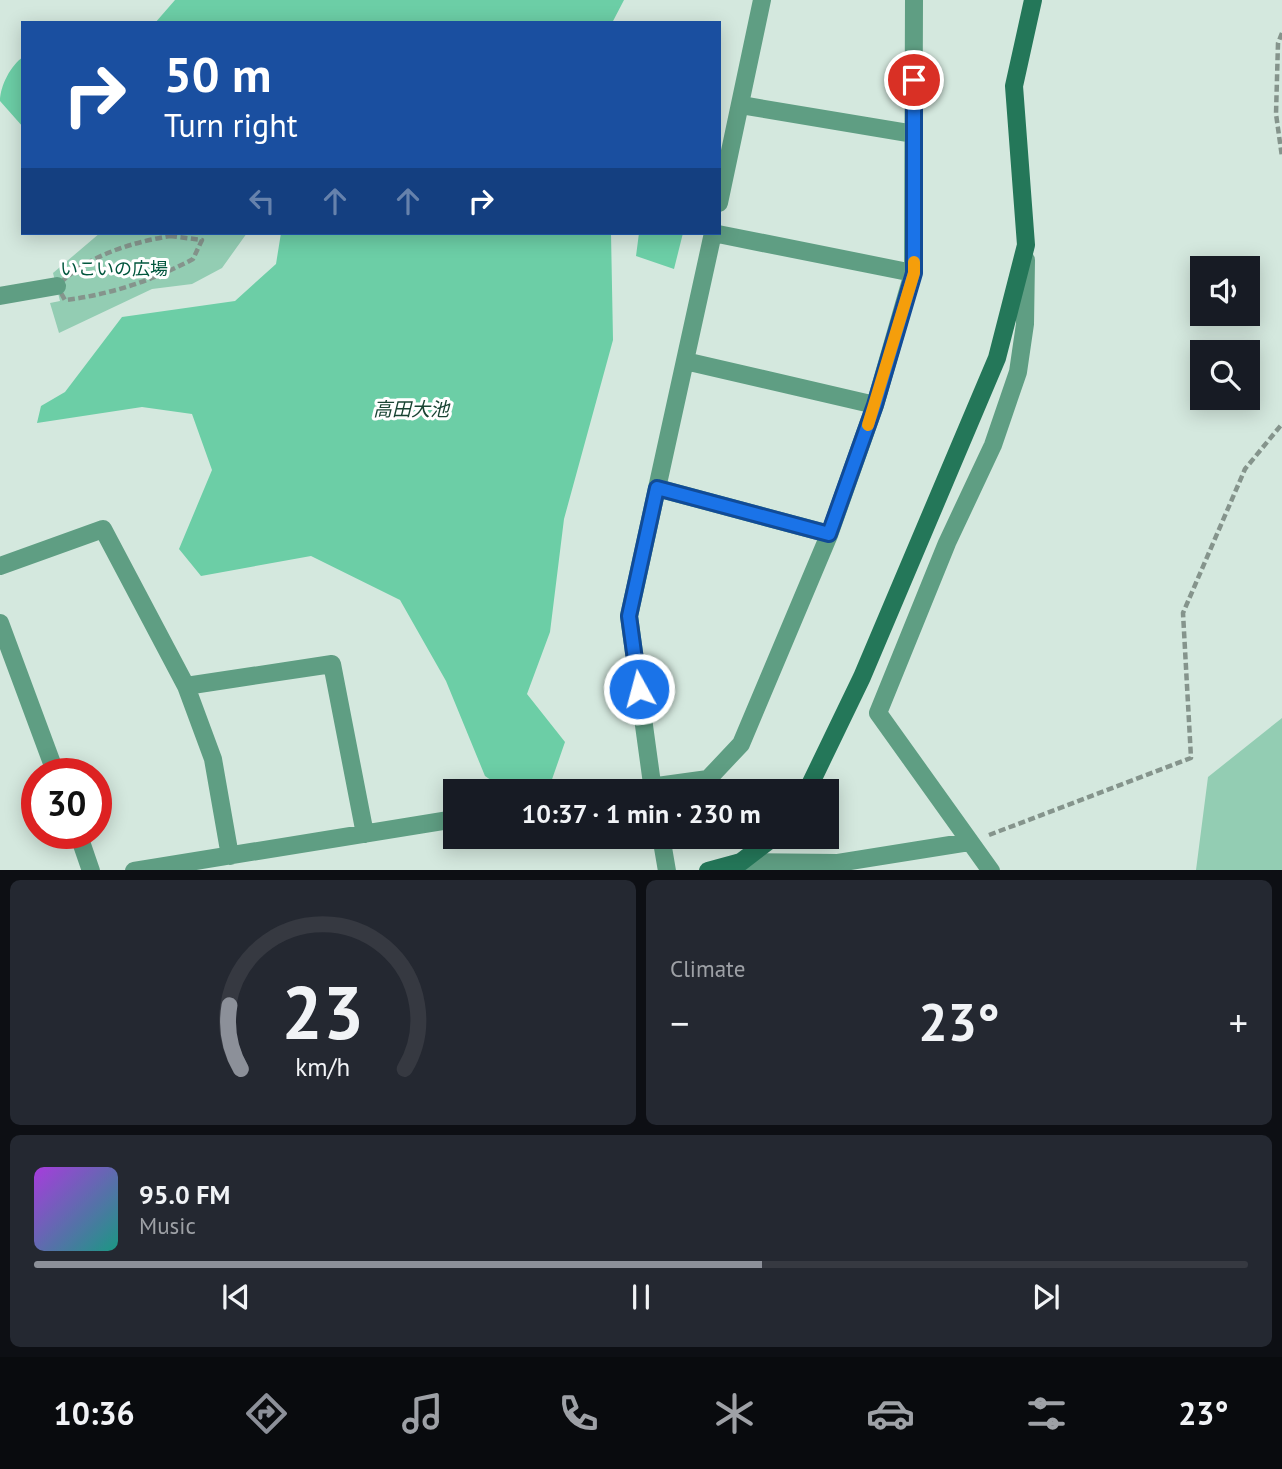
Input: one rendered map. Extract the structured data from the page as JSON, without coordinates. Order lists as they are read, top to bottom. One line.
{"water":["高田大池"],"parks":["いこいの広場"],"page":{"turn":["50 m","Turn right"],"limit":"30","trip":"10:37 · 1 min · 230 m","tile":"Climate","heat":["−","23°","+"],"song":["95.0 FM","Music"],"tabs":["10:36","23°"],"gauge":["23","km/h"]}}
